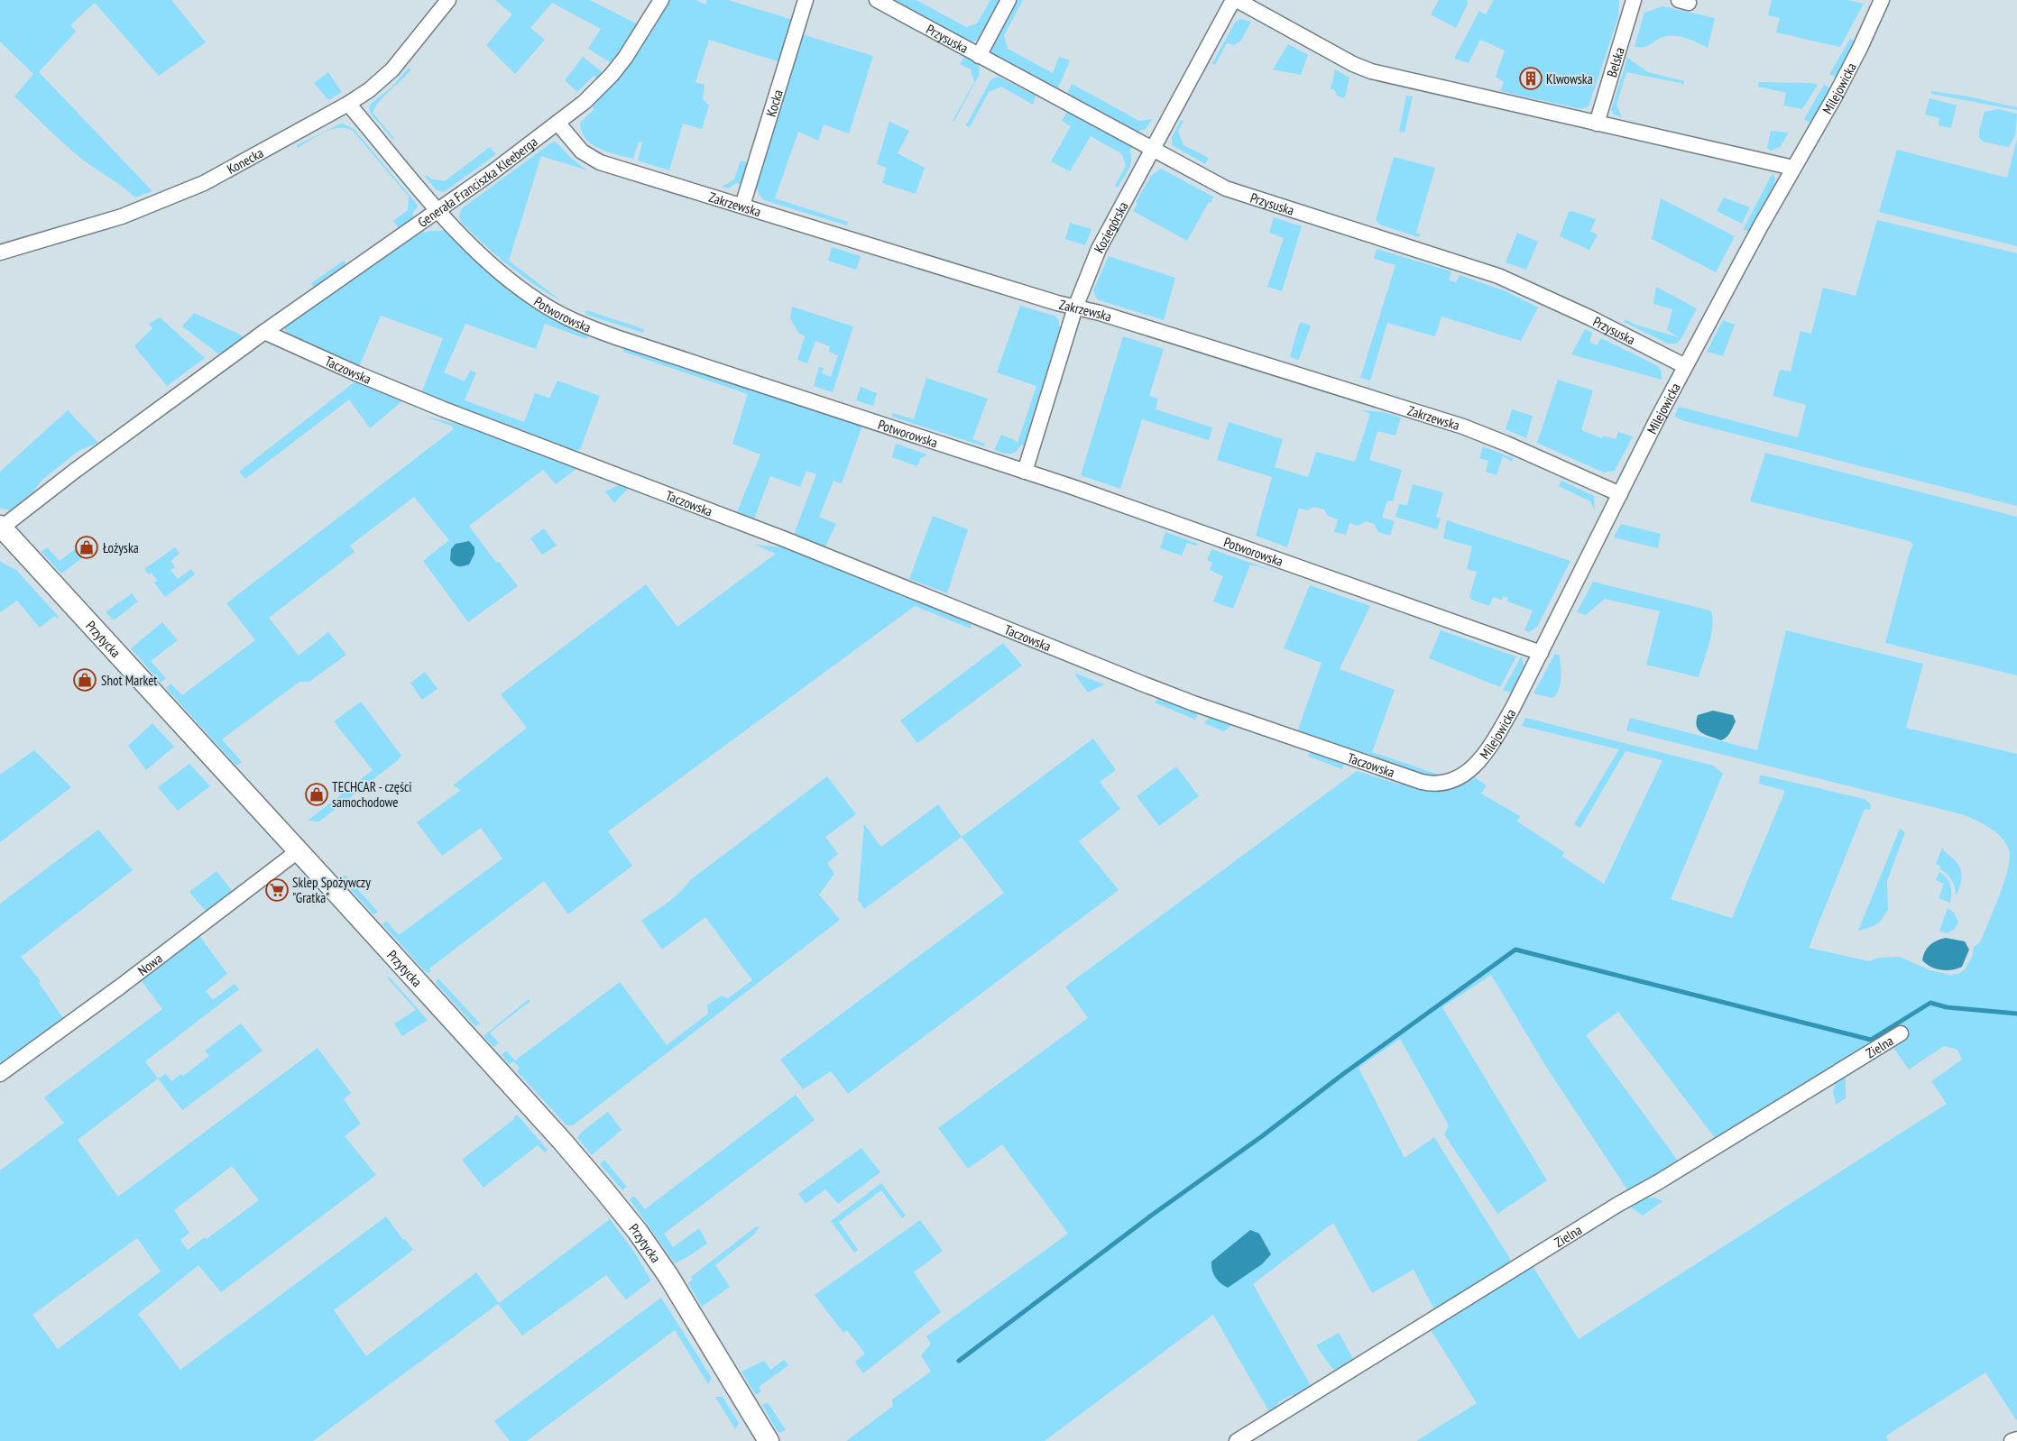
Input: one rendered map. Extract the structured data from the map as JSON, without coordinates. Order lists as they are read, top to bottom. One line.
{"streets":{"main road":["Przytycka"],"street":["Przysuska","Belska","Milejowicka","Kocka","Konecka","Generała Franciszka Kleeberga","Zakrzewska","Koziegórska","Potworowska","Taczowska","Nowa","Zielna"]},"crossings":[["Przysuska","Milejowicka"],["Przysuska","Koziegórska"],["Milejowicka","Zakrzewska"],["Milejowicka","Potworowska"],["Milejowicka","Taczowska"],["Kocka","Zakrzewska"],["Konecka","Potworowska"],["Generała Franciszka Kleeberga","Zakrzewska"],["Generała Franciszka Kleeberga","Potworowska"],["Generała Franciszka Kleeberga","Taczowska"],["Zakrzewska","Koziegórska"],["Koziegórska","Potworowska"],["Przytycka","Nowa"]],"places":{"building":["Klwowska"],"shop":["Łożyska","Shot Market","TECHCAR - części samochodowe"],"supermarket":["Sklep Spożywczy \"Gratka\""]}}
